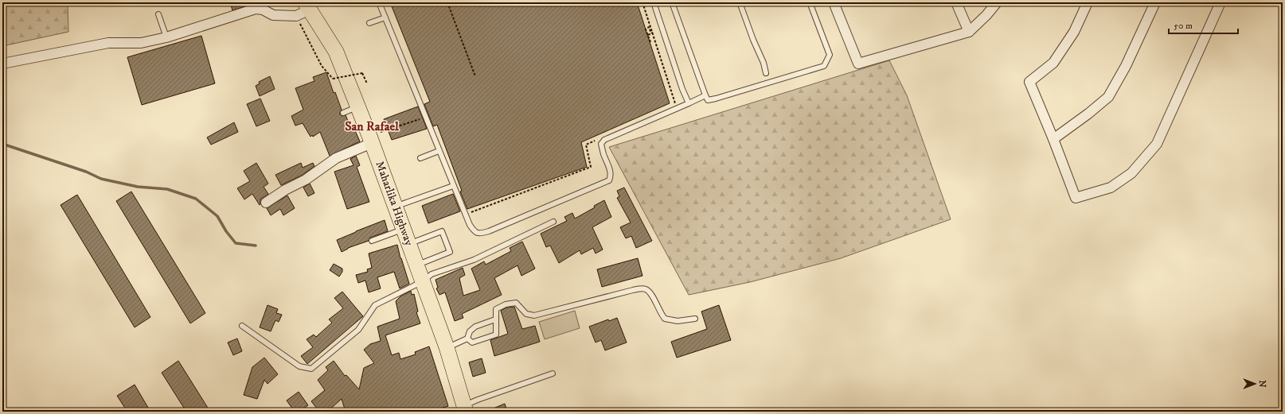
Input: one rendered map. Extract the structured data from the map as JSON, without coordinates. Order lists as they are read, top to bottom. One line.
{"streets":{"main road":["Maharlika Highway"]},"districts":["San Rafael"],"scale_bar":"50 m","north":"right"}
